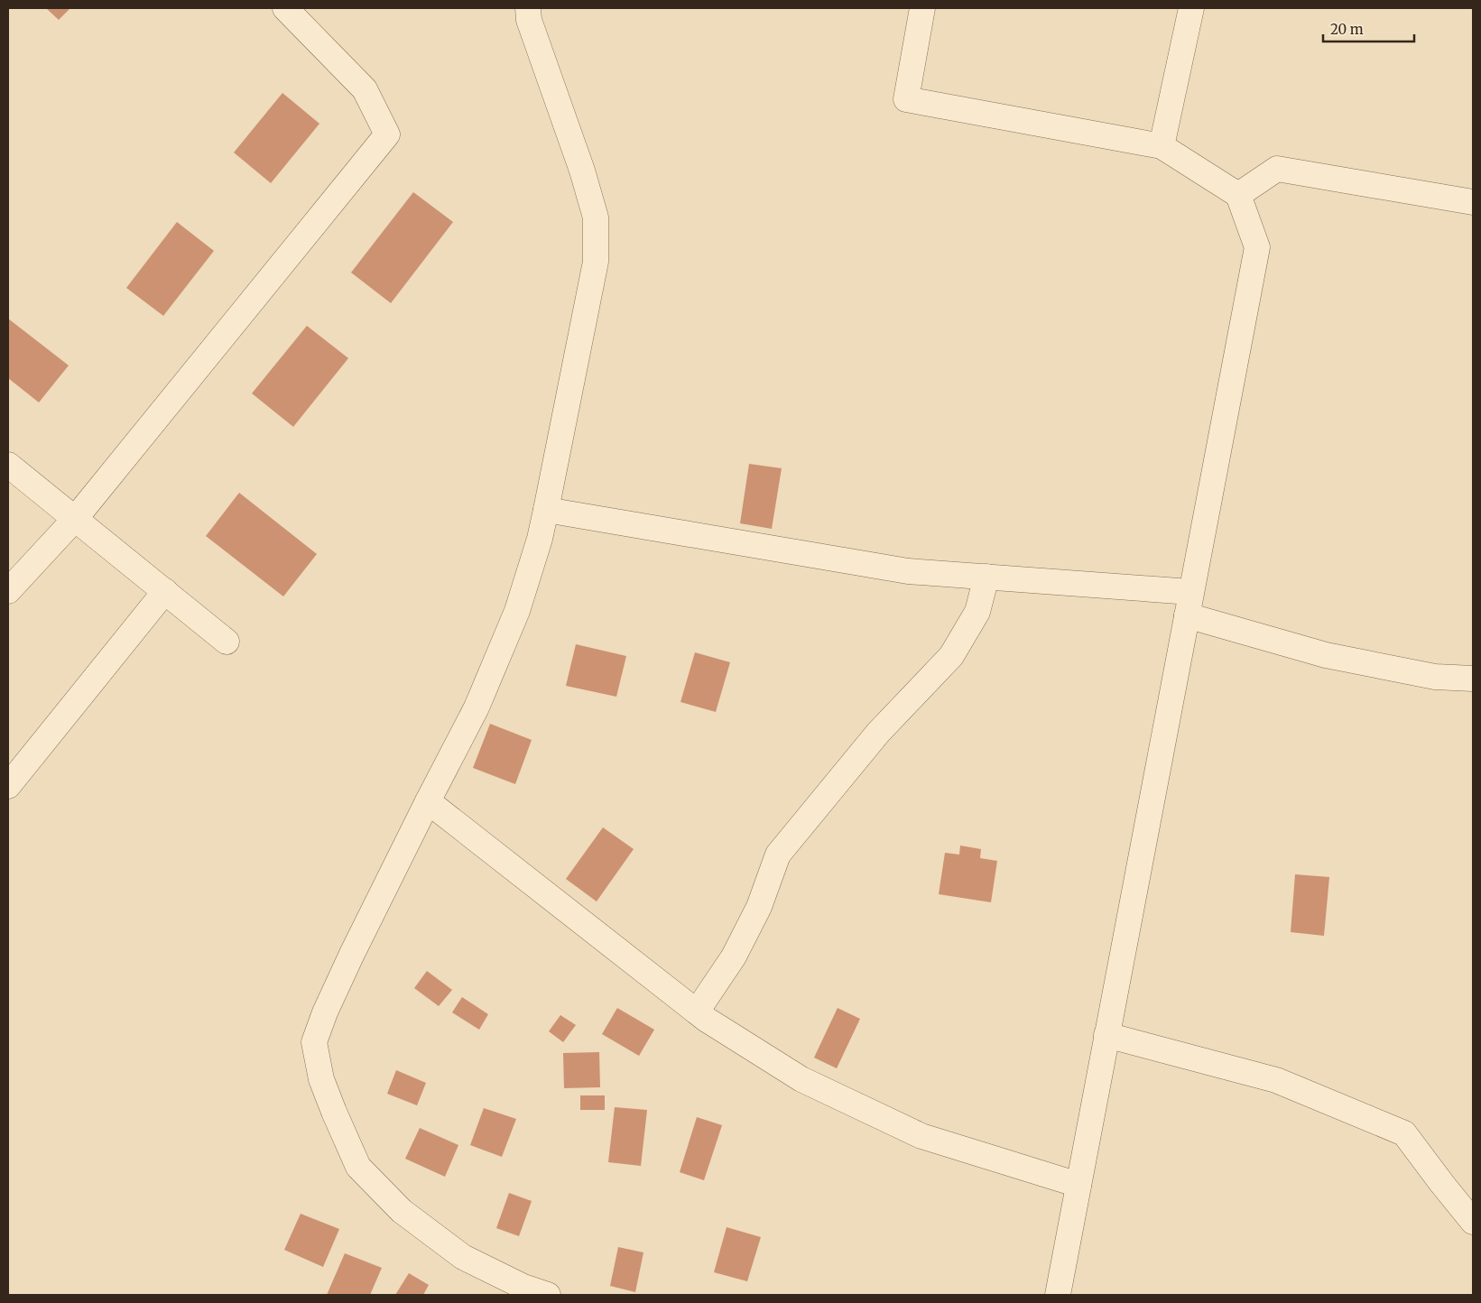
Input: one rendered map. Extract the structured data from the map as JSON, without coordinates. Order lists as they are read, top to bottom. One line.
{"scale_bar":"20 m"}
